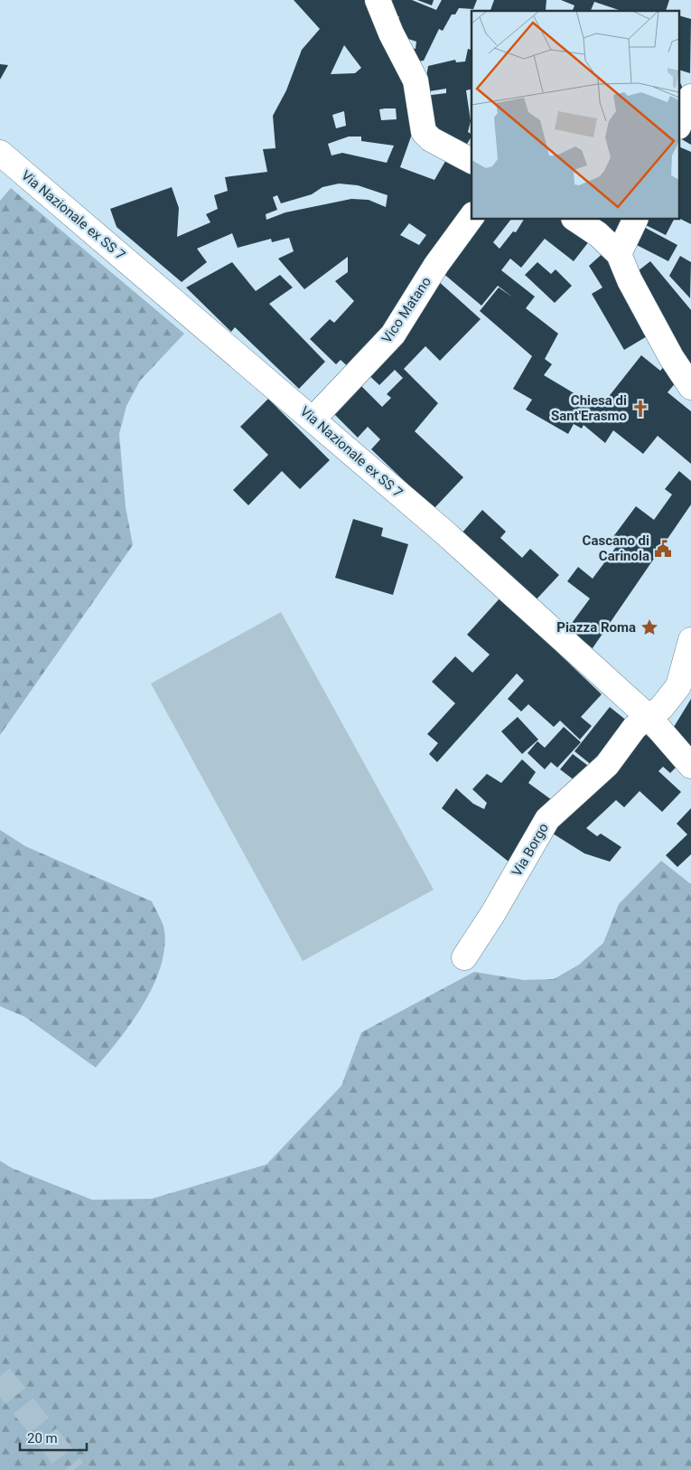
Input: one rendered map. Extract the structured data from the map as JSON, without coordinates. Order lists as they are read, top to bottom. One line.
{"streets":{"street":["Via Nazionale ex SS 7","Vico Matano","Via Borgo"]},"crossings":[["Via Nazionale ex SS 7","Vico Matano"],["Via Nazionale ex SS 7","Via Borgo"]],"places":{"church":["Chiesa di Sant'Erasmo"],"public building":["Cascano di Carinola"],"place":["Piazza Roma"]},"scale_bar":"20 m"}
